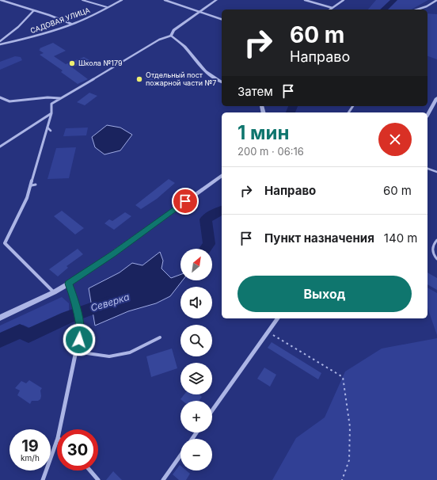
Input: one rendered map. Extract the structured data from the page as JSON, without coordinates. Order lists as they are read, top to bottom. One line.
{"streets":{"street":["САДОВАЯ УЛИЦА"]},"water":["Северка"],"places":["Школа №179","Отдельный пост пожарной части №7"],"north":"top right","page":{"turn":["60 m","Направо"],"then":"Затем","heading":["1 мин","200 m · 06:16"],"list":[{"name":"Направо","value":"60 m"},{"name":"Пункт назначения","value":"140 m"}],"map_buttons":["+","−"],"buttons":"Выход","speed":"19 km/h","limit":"30"}}
